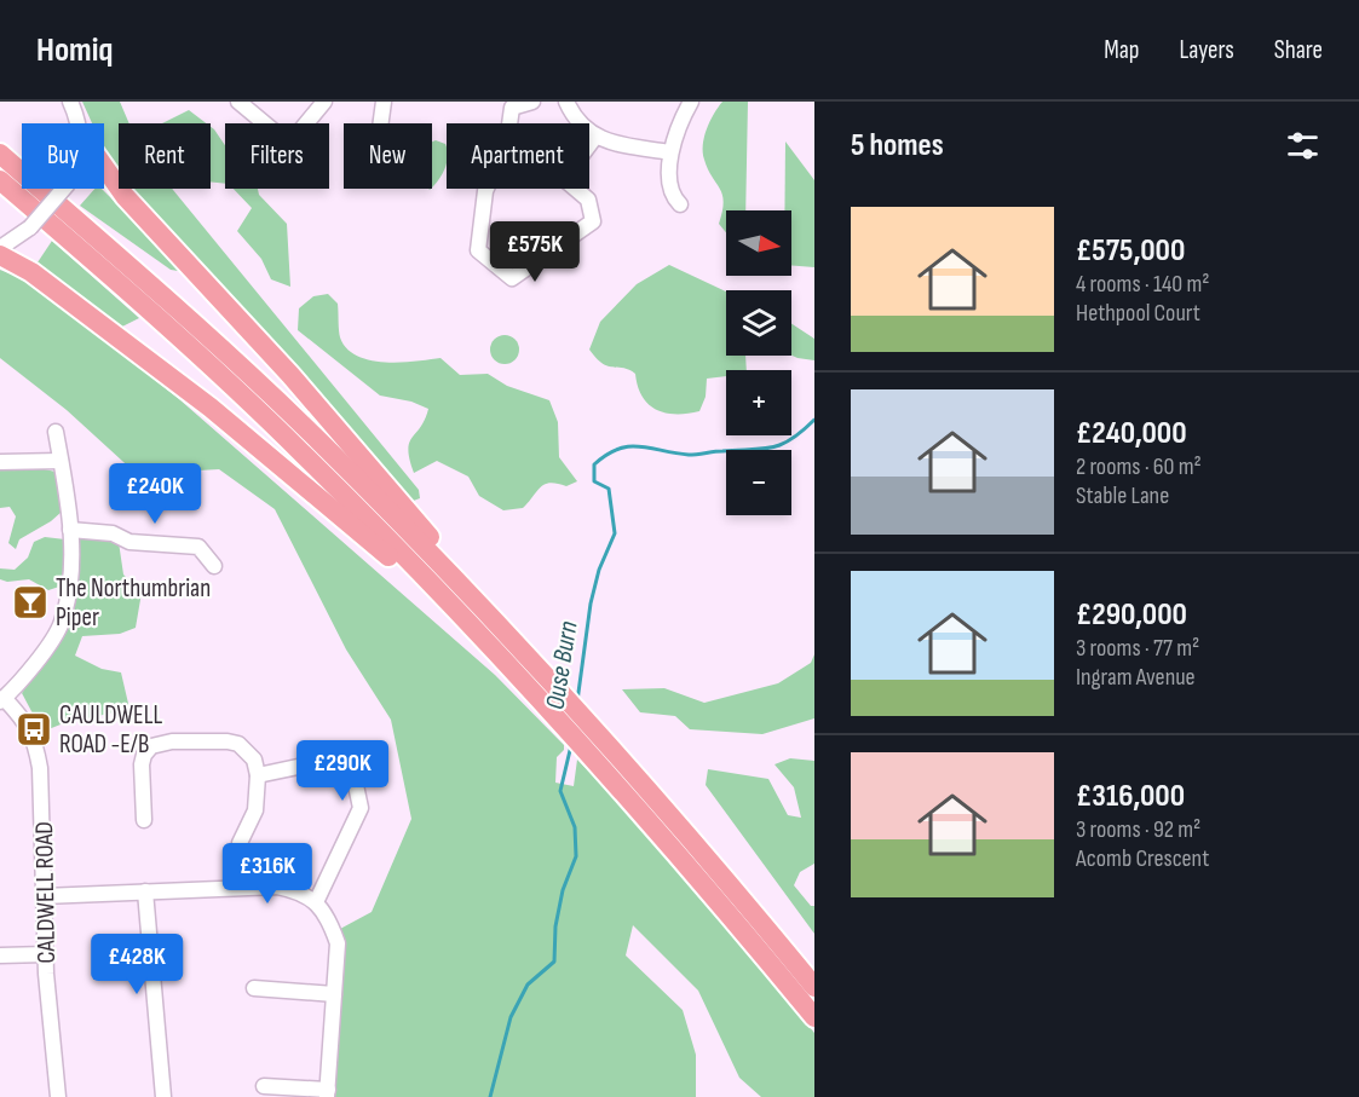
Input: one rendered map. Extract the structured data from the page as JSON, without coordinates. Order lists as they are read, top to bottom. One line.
{"streets":{"street":["CALDWELL ROAD"]},"water":["Ouse Burn"],"places":{"bar":["The Northumbrian Piper"],"bus stop":["CAULDWELL ROAD -E/B"]},"north":"right","page":{"header":"Homiq","nav":["Map","Layers","Share"],"heading":"5 homes","chip":["Buy","Rent","Filters","New","Apartment"],"list":[{"name":"£575,000","note":"4 rooms · 140 m² · Hethpool Court"},{"name":"£240,000","note":"2 rooms · 60 m² · Stable Lane"},{"name":"£290,000","note":"3 rooms · 77 m² · Ingram Avenue"},{"name":"£316,000","note":"3 rooms · 92 m² · Acomb Crescent"}],"map_buttons":["+","−"],"price":["£575K","£240K","£290K","£316K","£428K"]}}
